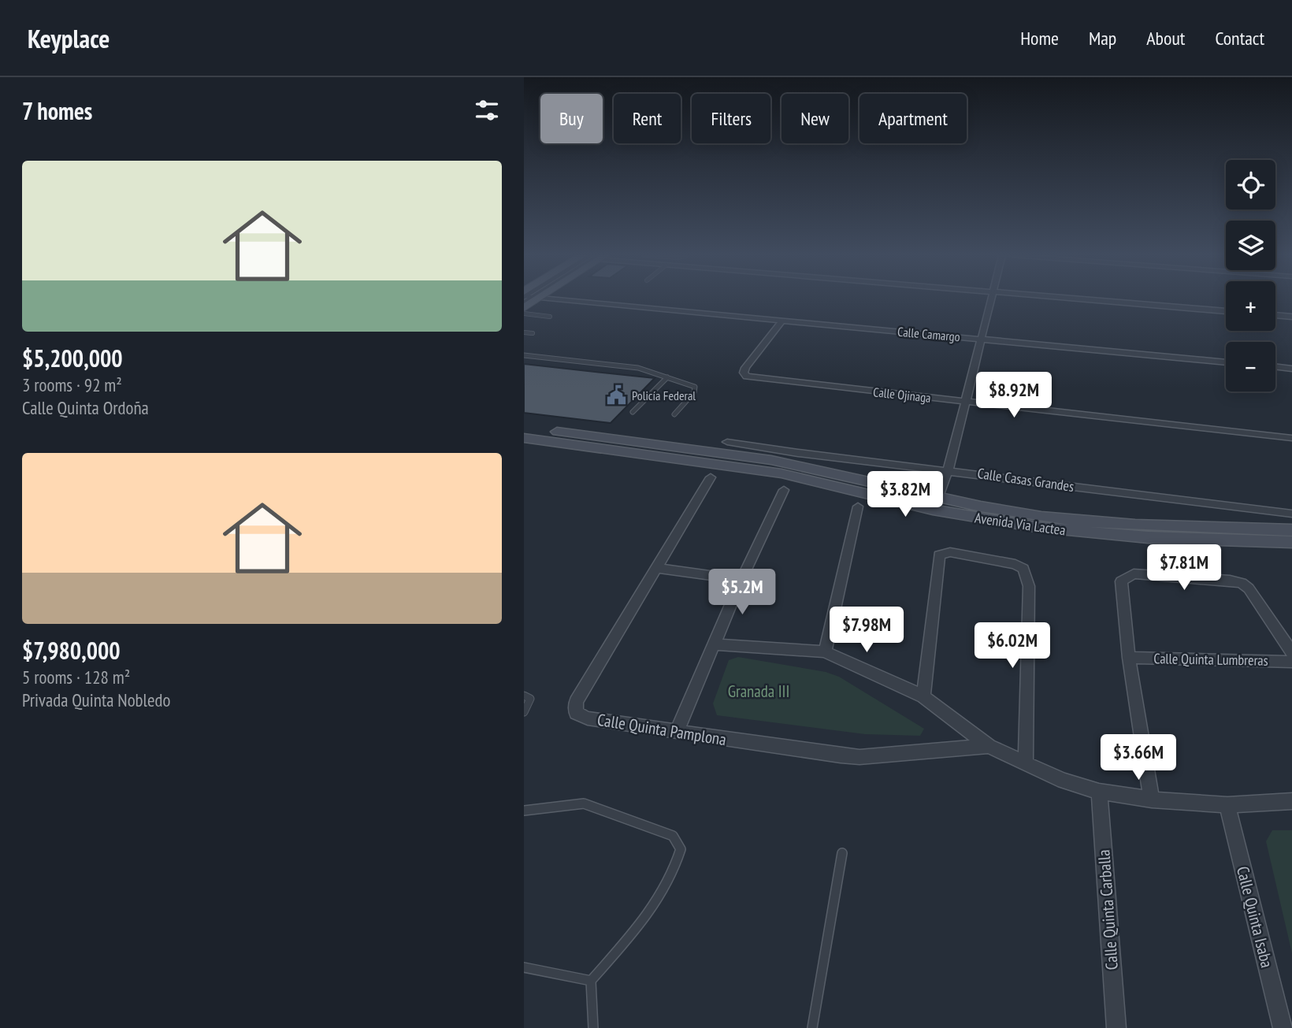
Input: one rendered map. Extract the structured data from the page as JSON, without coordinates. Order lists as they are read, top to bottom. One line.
{"streets":{"main road":["Avenida Via Lactea"],"street":["Calle Camargo","Calle Ojinaga","Calle Casas Grandes","Calle Quinta Lumbreras","Calle Quinta Pamplona","Calle Quinta Carballa","Calle Quinta Isaba"]},"crossings":[["Calle Camargo","Calle Ojinaga"]],"parks":["Granada III"],"places":{"public building":["Policía Federal"]},"page":{"header":"Keyplace","nav":["Home","Map","About","Contact"],"heading":"7 homes","chip":["Buy","Rent","Filters","New","Apartment"],"list":[{"name":"$5,200,000","note":"3 rooms · 92 m² · Calle Quinta Ordoña"},{"name":"$7,980,000","note":"5 rooms · 128 m² · Privada Quinta Nobledo"}],"map_buttons":["+","−"],"price":["$8.92M","$3.82M","$7.81M","$5.2M","$7.98M","$6.02M","$3.66M"]}}
